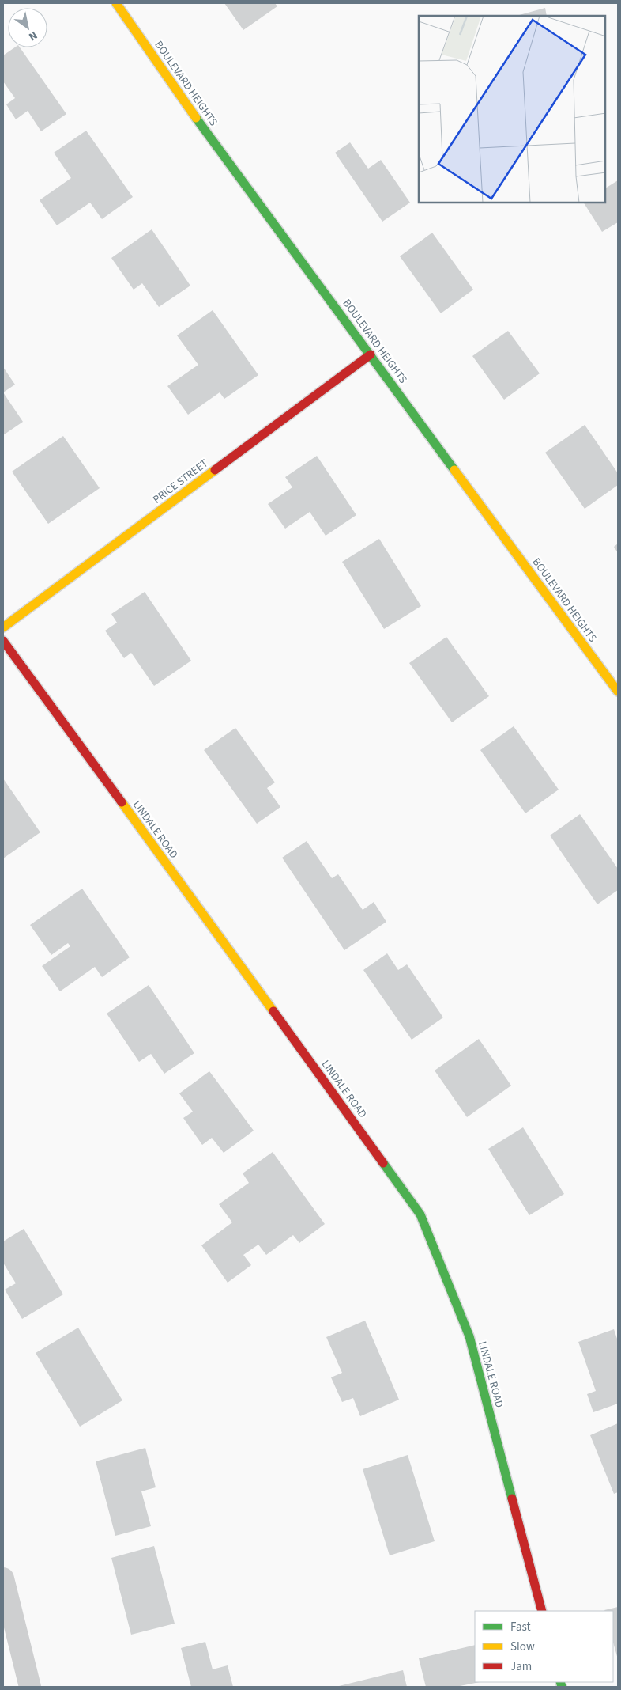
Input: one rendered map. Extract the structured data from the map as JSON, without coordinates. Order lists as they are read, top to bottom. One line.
{"streets":{"street":["BOULEVARD HEIGHTS","PRICE STREET","LINDALE ROAD"]},"crossings":[["BOULEVARD HEIGHTS","PRICE STREET"]],"legend":["Fast","Slow","Jam"],"north":"bottom right"}
